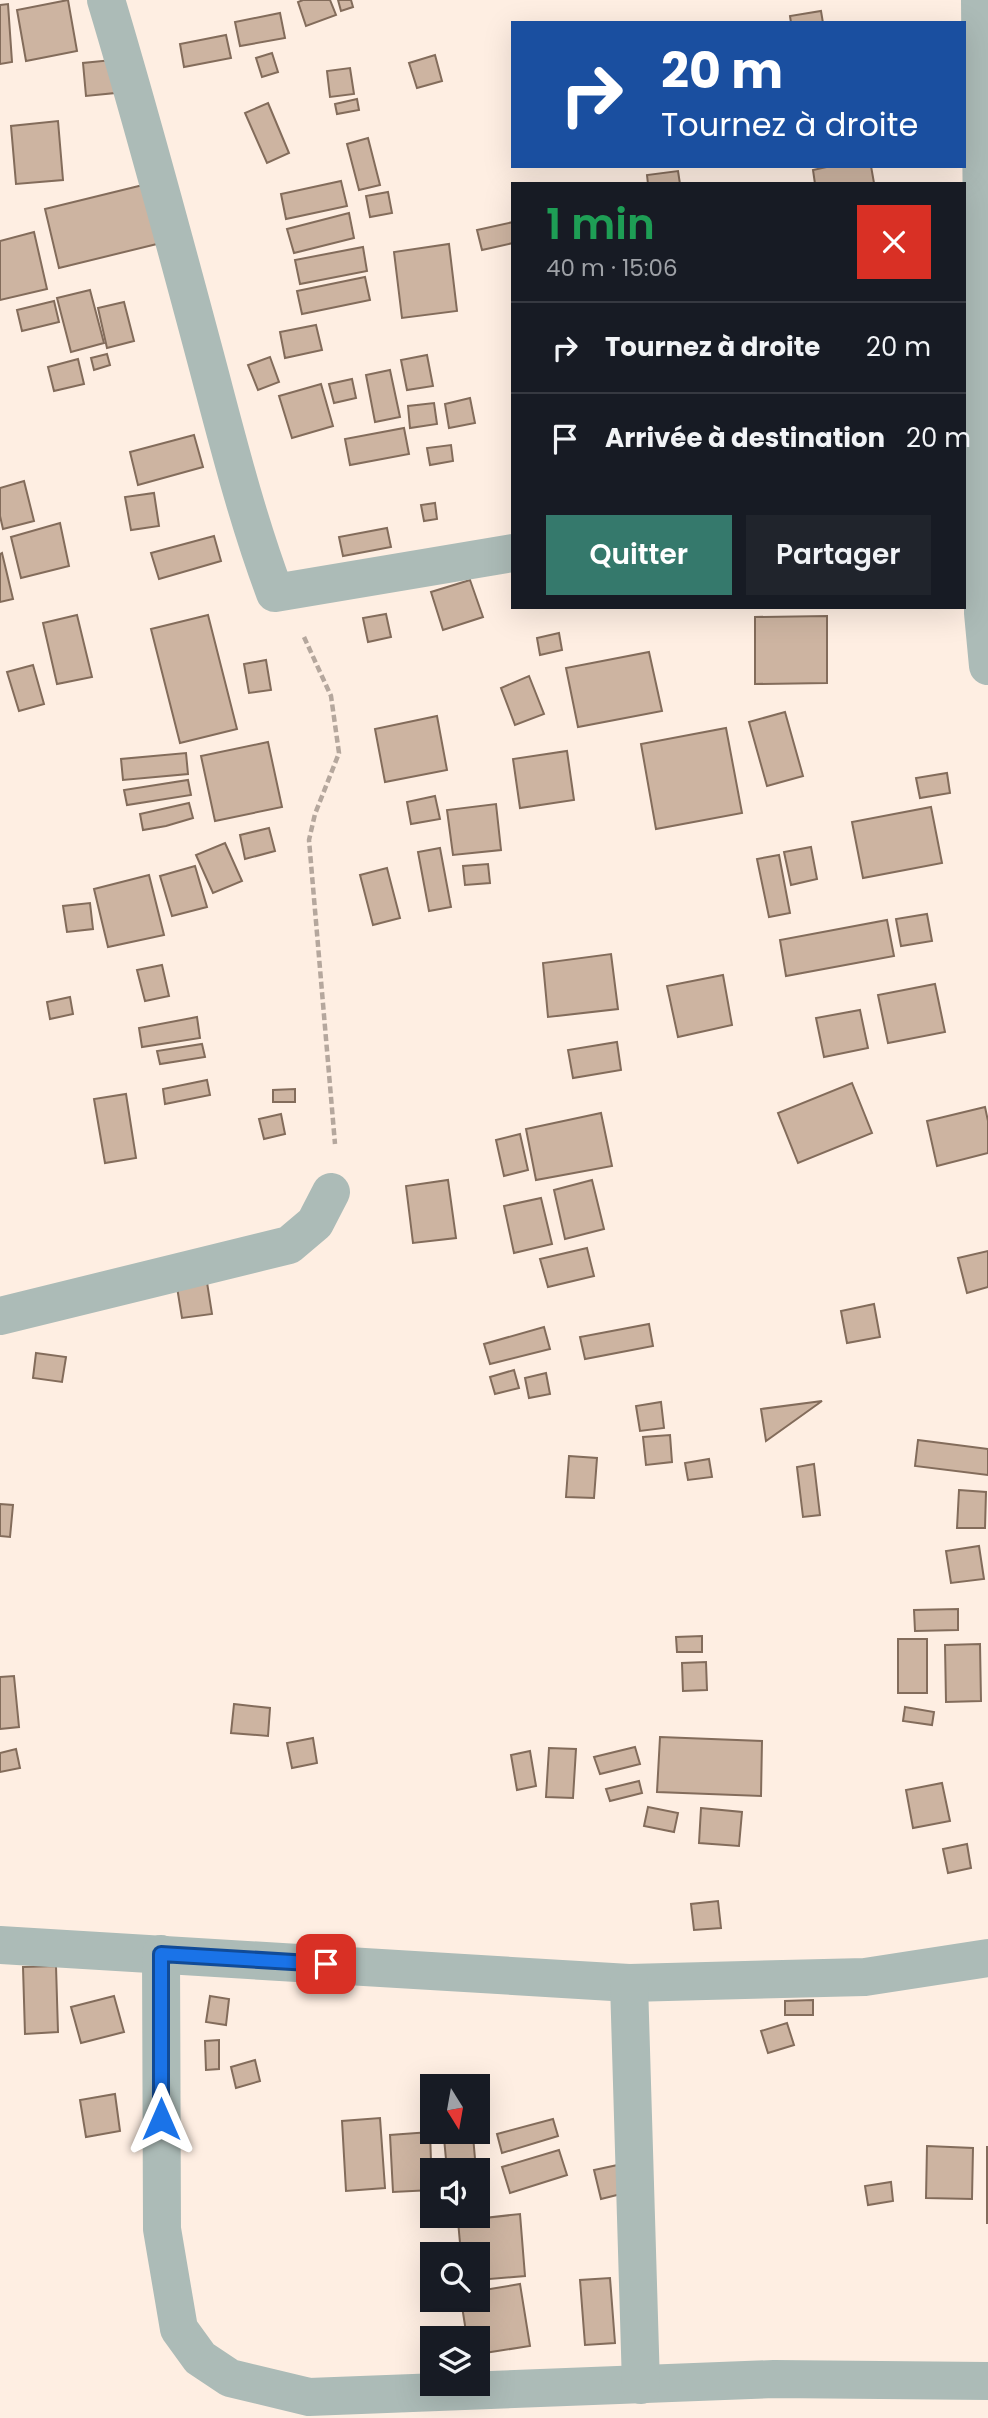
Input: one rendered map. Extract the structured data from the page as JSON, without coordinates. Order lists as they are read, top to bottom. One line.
{"north":"bottom","page":{"turn":["20 m","Tournez à droite"],"heading":["1 min","40 m · 15:06"],"list":[{"name":"Tournez à droite","value":"20 m"},{"name":"Arrivée à destination","value":"20 m"}],"buttons":["Quitter","Partager"]}}
